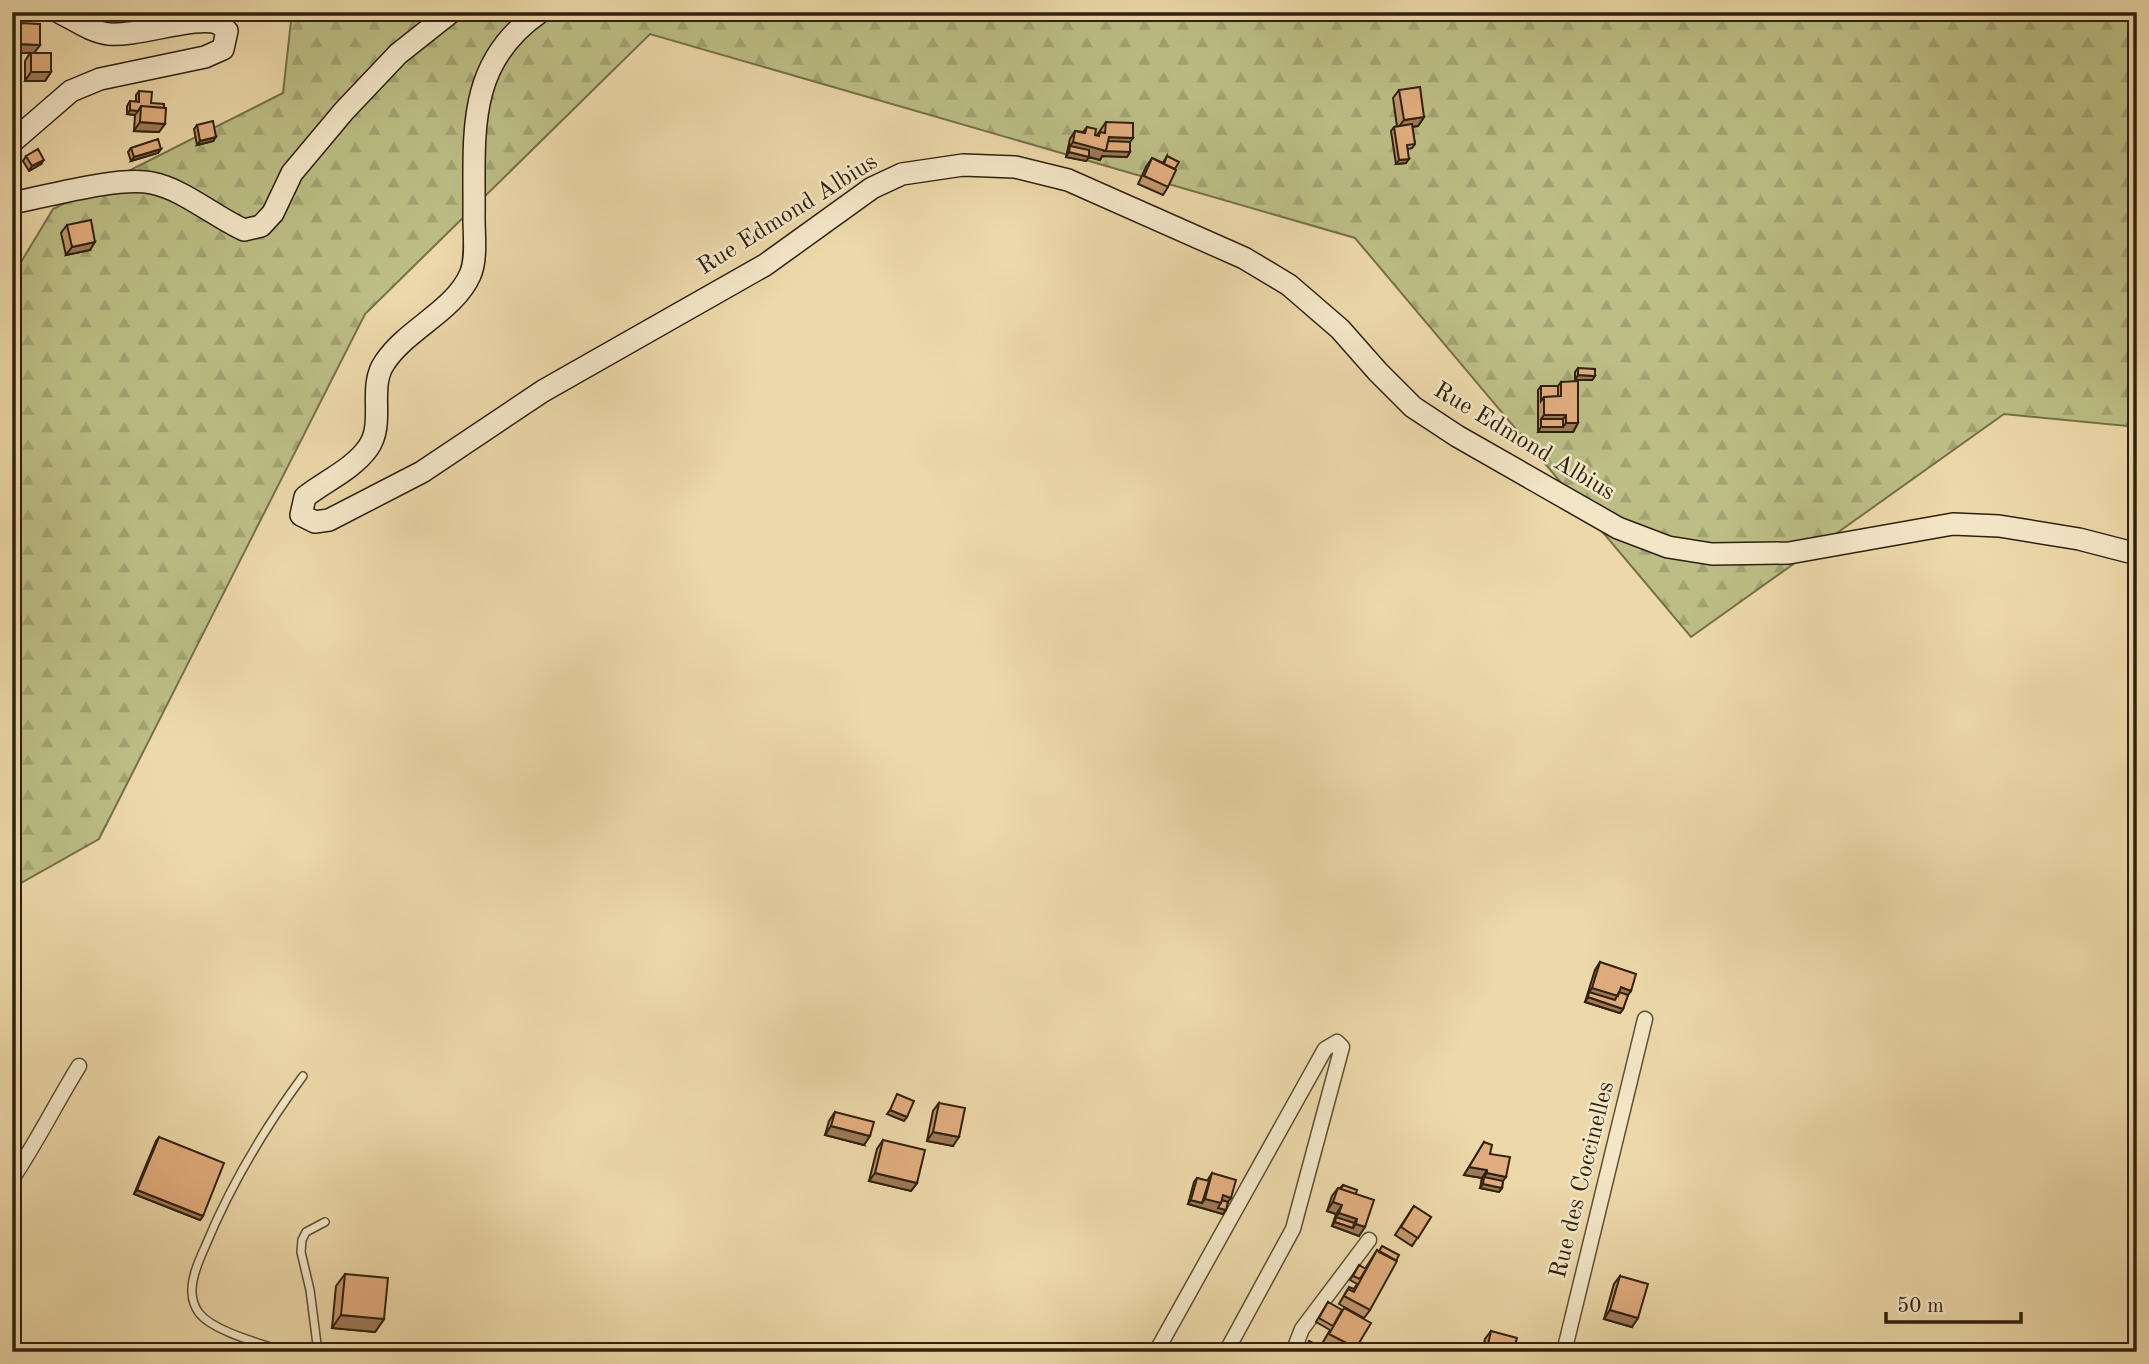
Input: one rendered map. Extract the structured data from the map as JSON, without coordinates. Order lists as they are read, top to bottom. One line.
{"streets":{"main road":["Rue Edmond Albius"],"street":["Rue des Coccinelles"]},"scale_bar":"50 m"}
